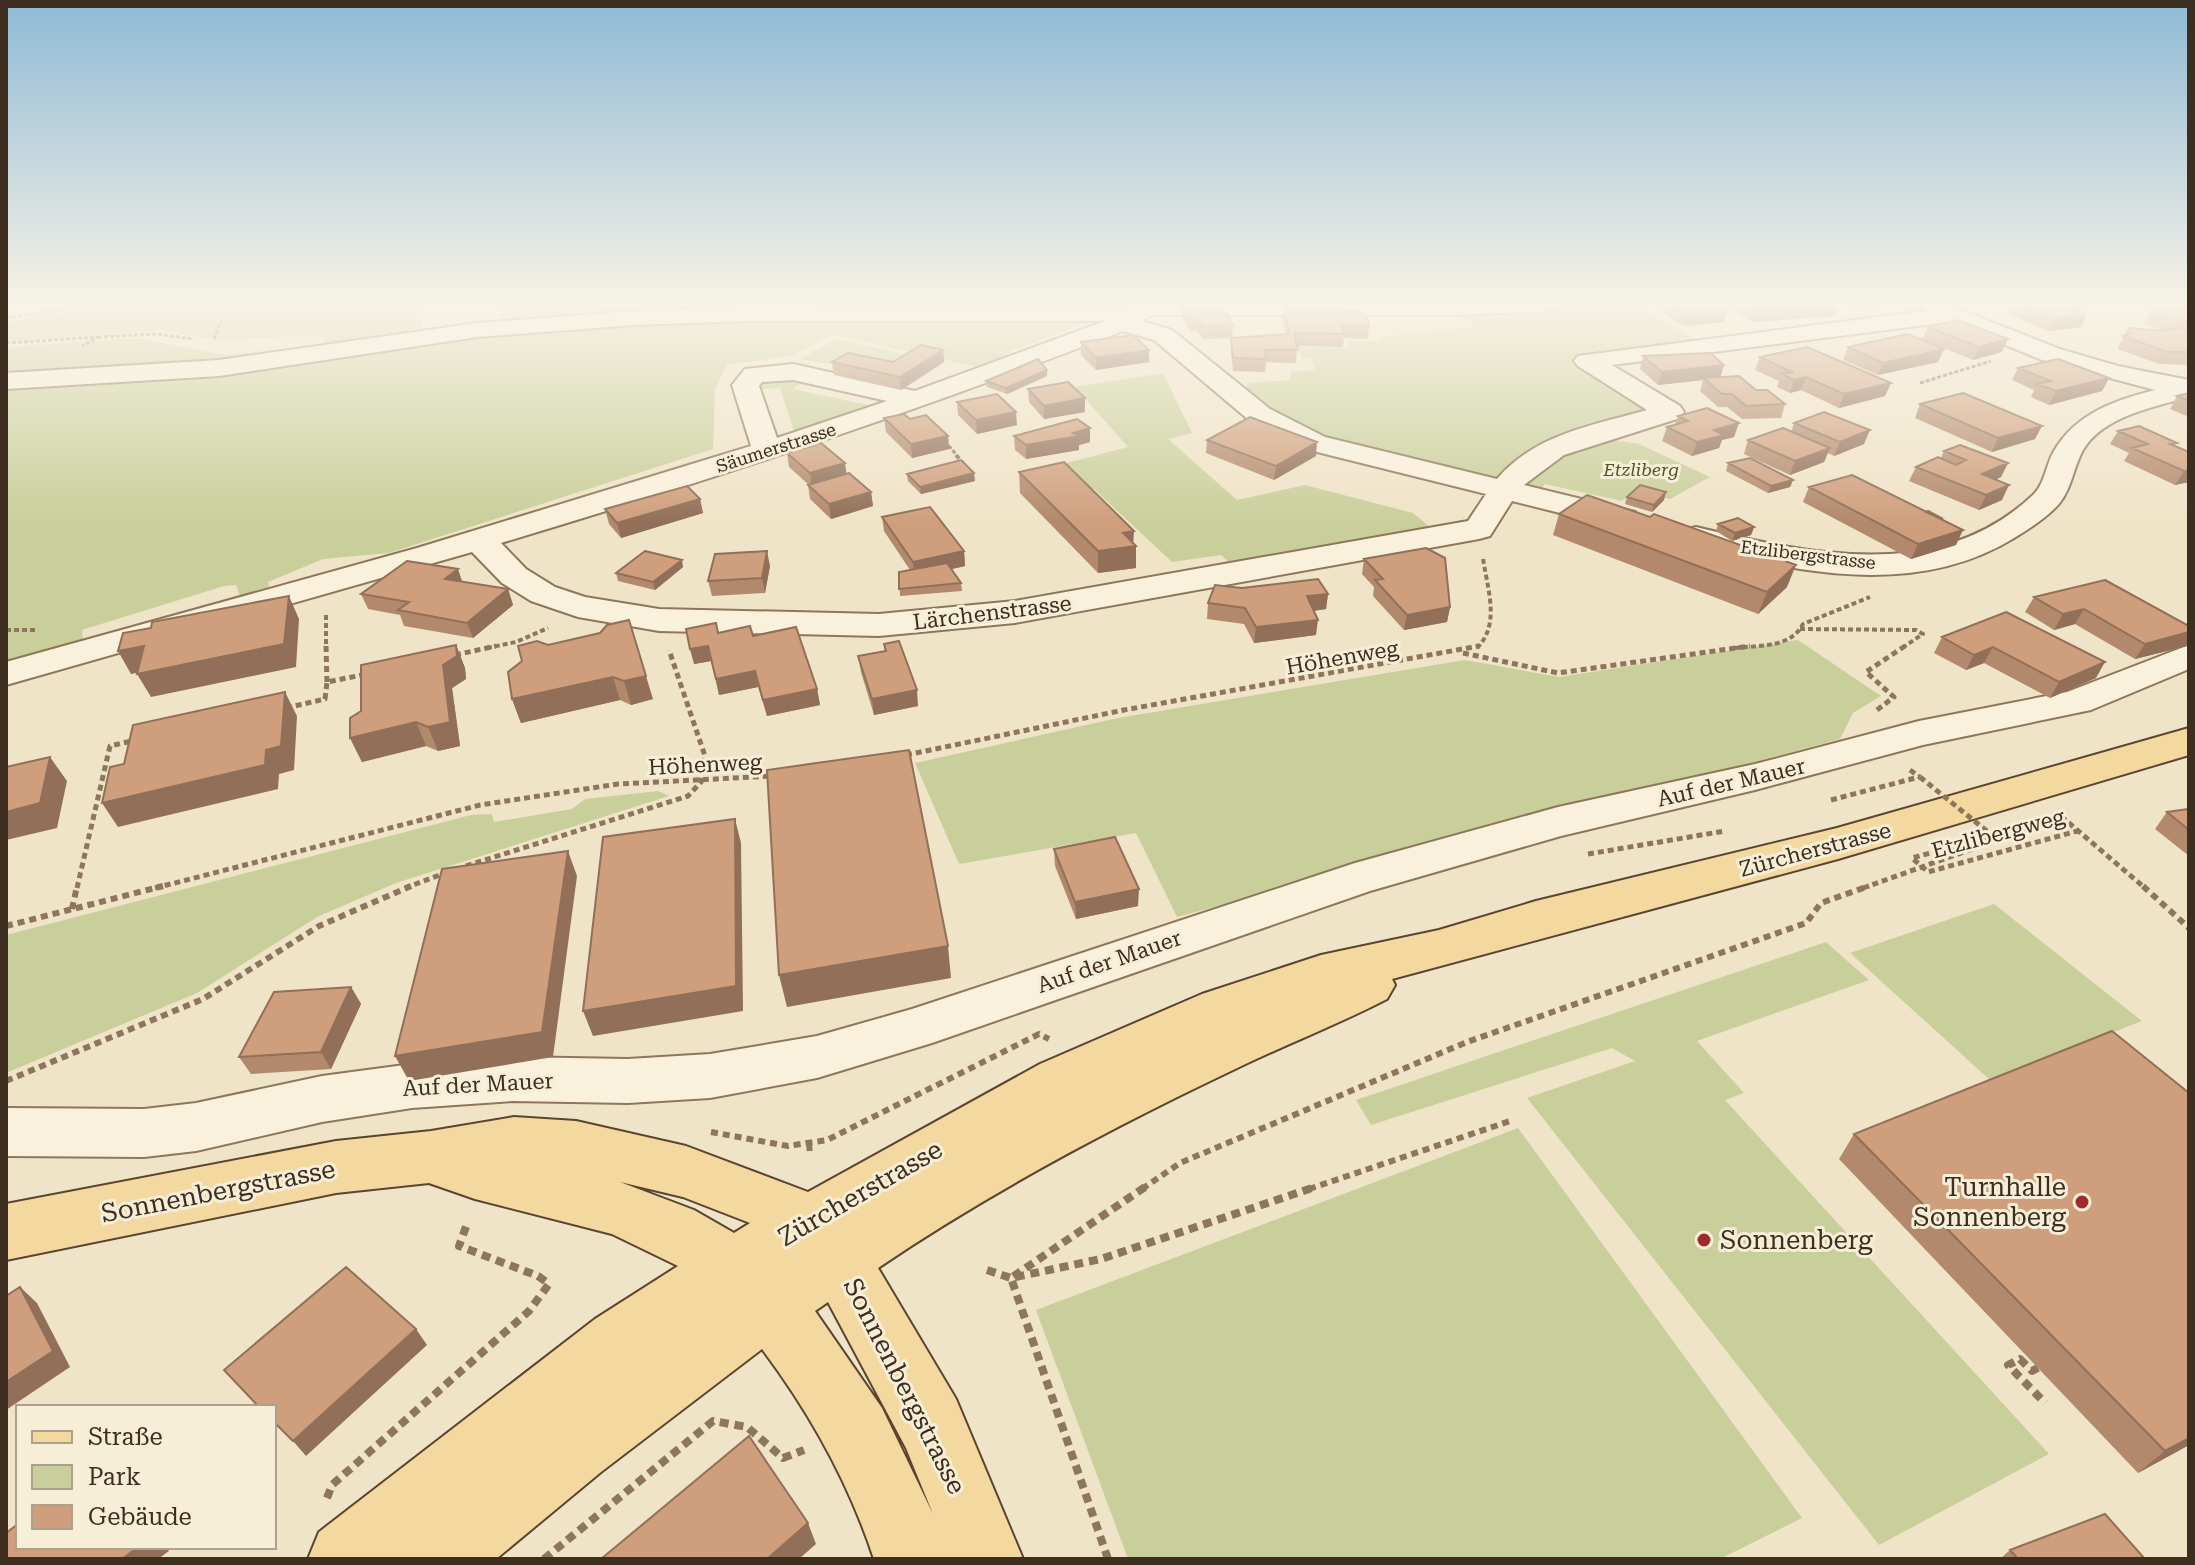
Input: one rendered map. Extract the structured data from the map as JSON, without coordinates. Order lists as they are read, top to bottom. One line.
{"streets":{"main road":["Zürcherstrasse","Sonnenbergstrasse"],"street":["Säumerstrasse","Etzlibergstrasse","Lärchenstrasse","Auf der Mauer"],"path":["Höhenweg","Etzlibergweg"]},"crossings":[["Säumerstrasse","Lärchenstrasse"],["Zürcherstrasse","Sonnenbergstrasse"]],"parks":["Etzliberg"],"places":["Turnhalle Sonnenberg","Sonnenberg"],"legend":["Straße","Park","Gebäude"]}
